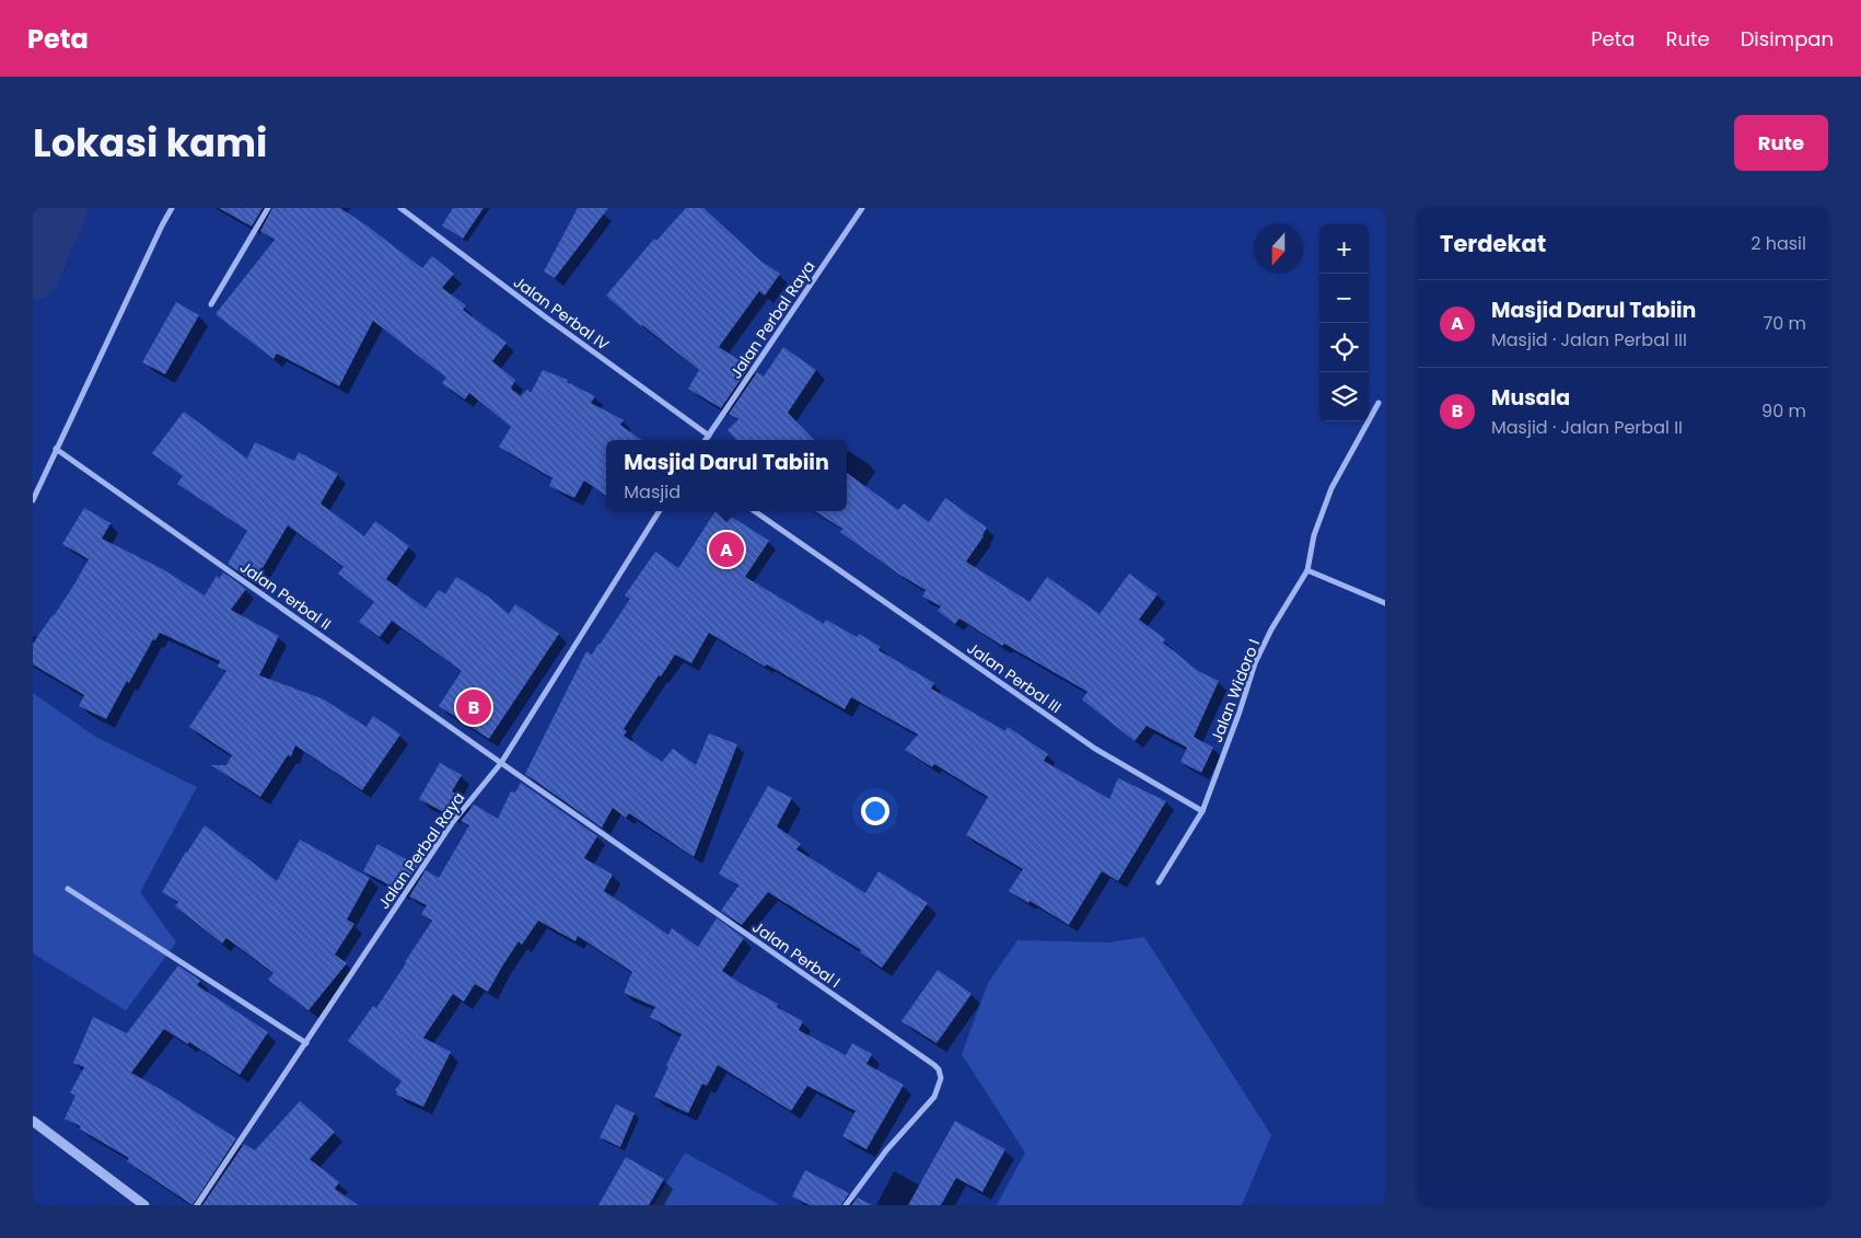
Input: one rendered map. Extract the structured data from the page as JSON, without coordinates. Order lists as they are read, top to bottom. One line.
{"streets":{"street":["Jalan Perbal IV","Jalan Perbal Raya","Jalan Perbal II","Jalan Perbal III","Jalan Widoro I","Jalan Perbal I"]},"crossings":[["Jalan Perbal IV","Jalan Perbal Raya"],["Jalan Perbal Raya","Jalan Perbal II"],["Jalan Perbal Raya","Jalan Perbal I"],["Jalan Perbal II","Jalan Perbal I"],["Jalan Perbal III","Jalan Widoro I"]],"north":"bottom","page":{"header":"Peta","nav":["Peta","Rute","Disimpan"],"title":"Lokasi kami","buttons":"Rute","heading":["Terdekat","2 hasil"],"map_buttons":["+","−"],"list":[{"mark":"A","name":"Masjid Darul Tabiin","note":"Masjid · Jalan Perbal III","value":"70 m"},{"mark":"B","name":"Musala","note":"Masjid · Jalan Perbal II","value":"90 m"}],"popup":["Masjid Darul Tabiin","Masjid"],"pins":["A","B"]}}
